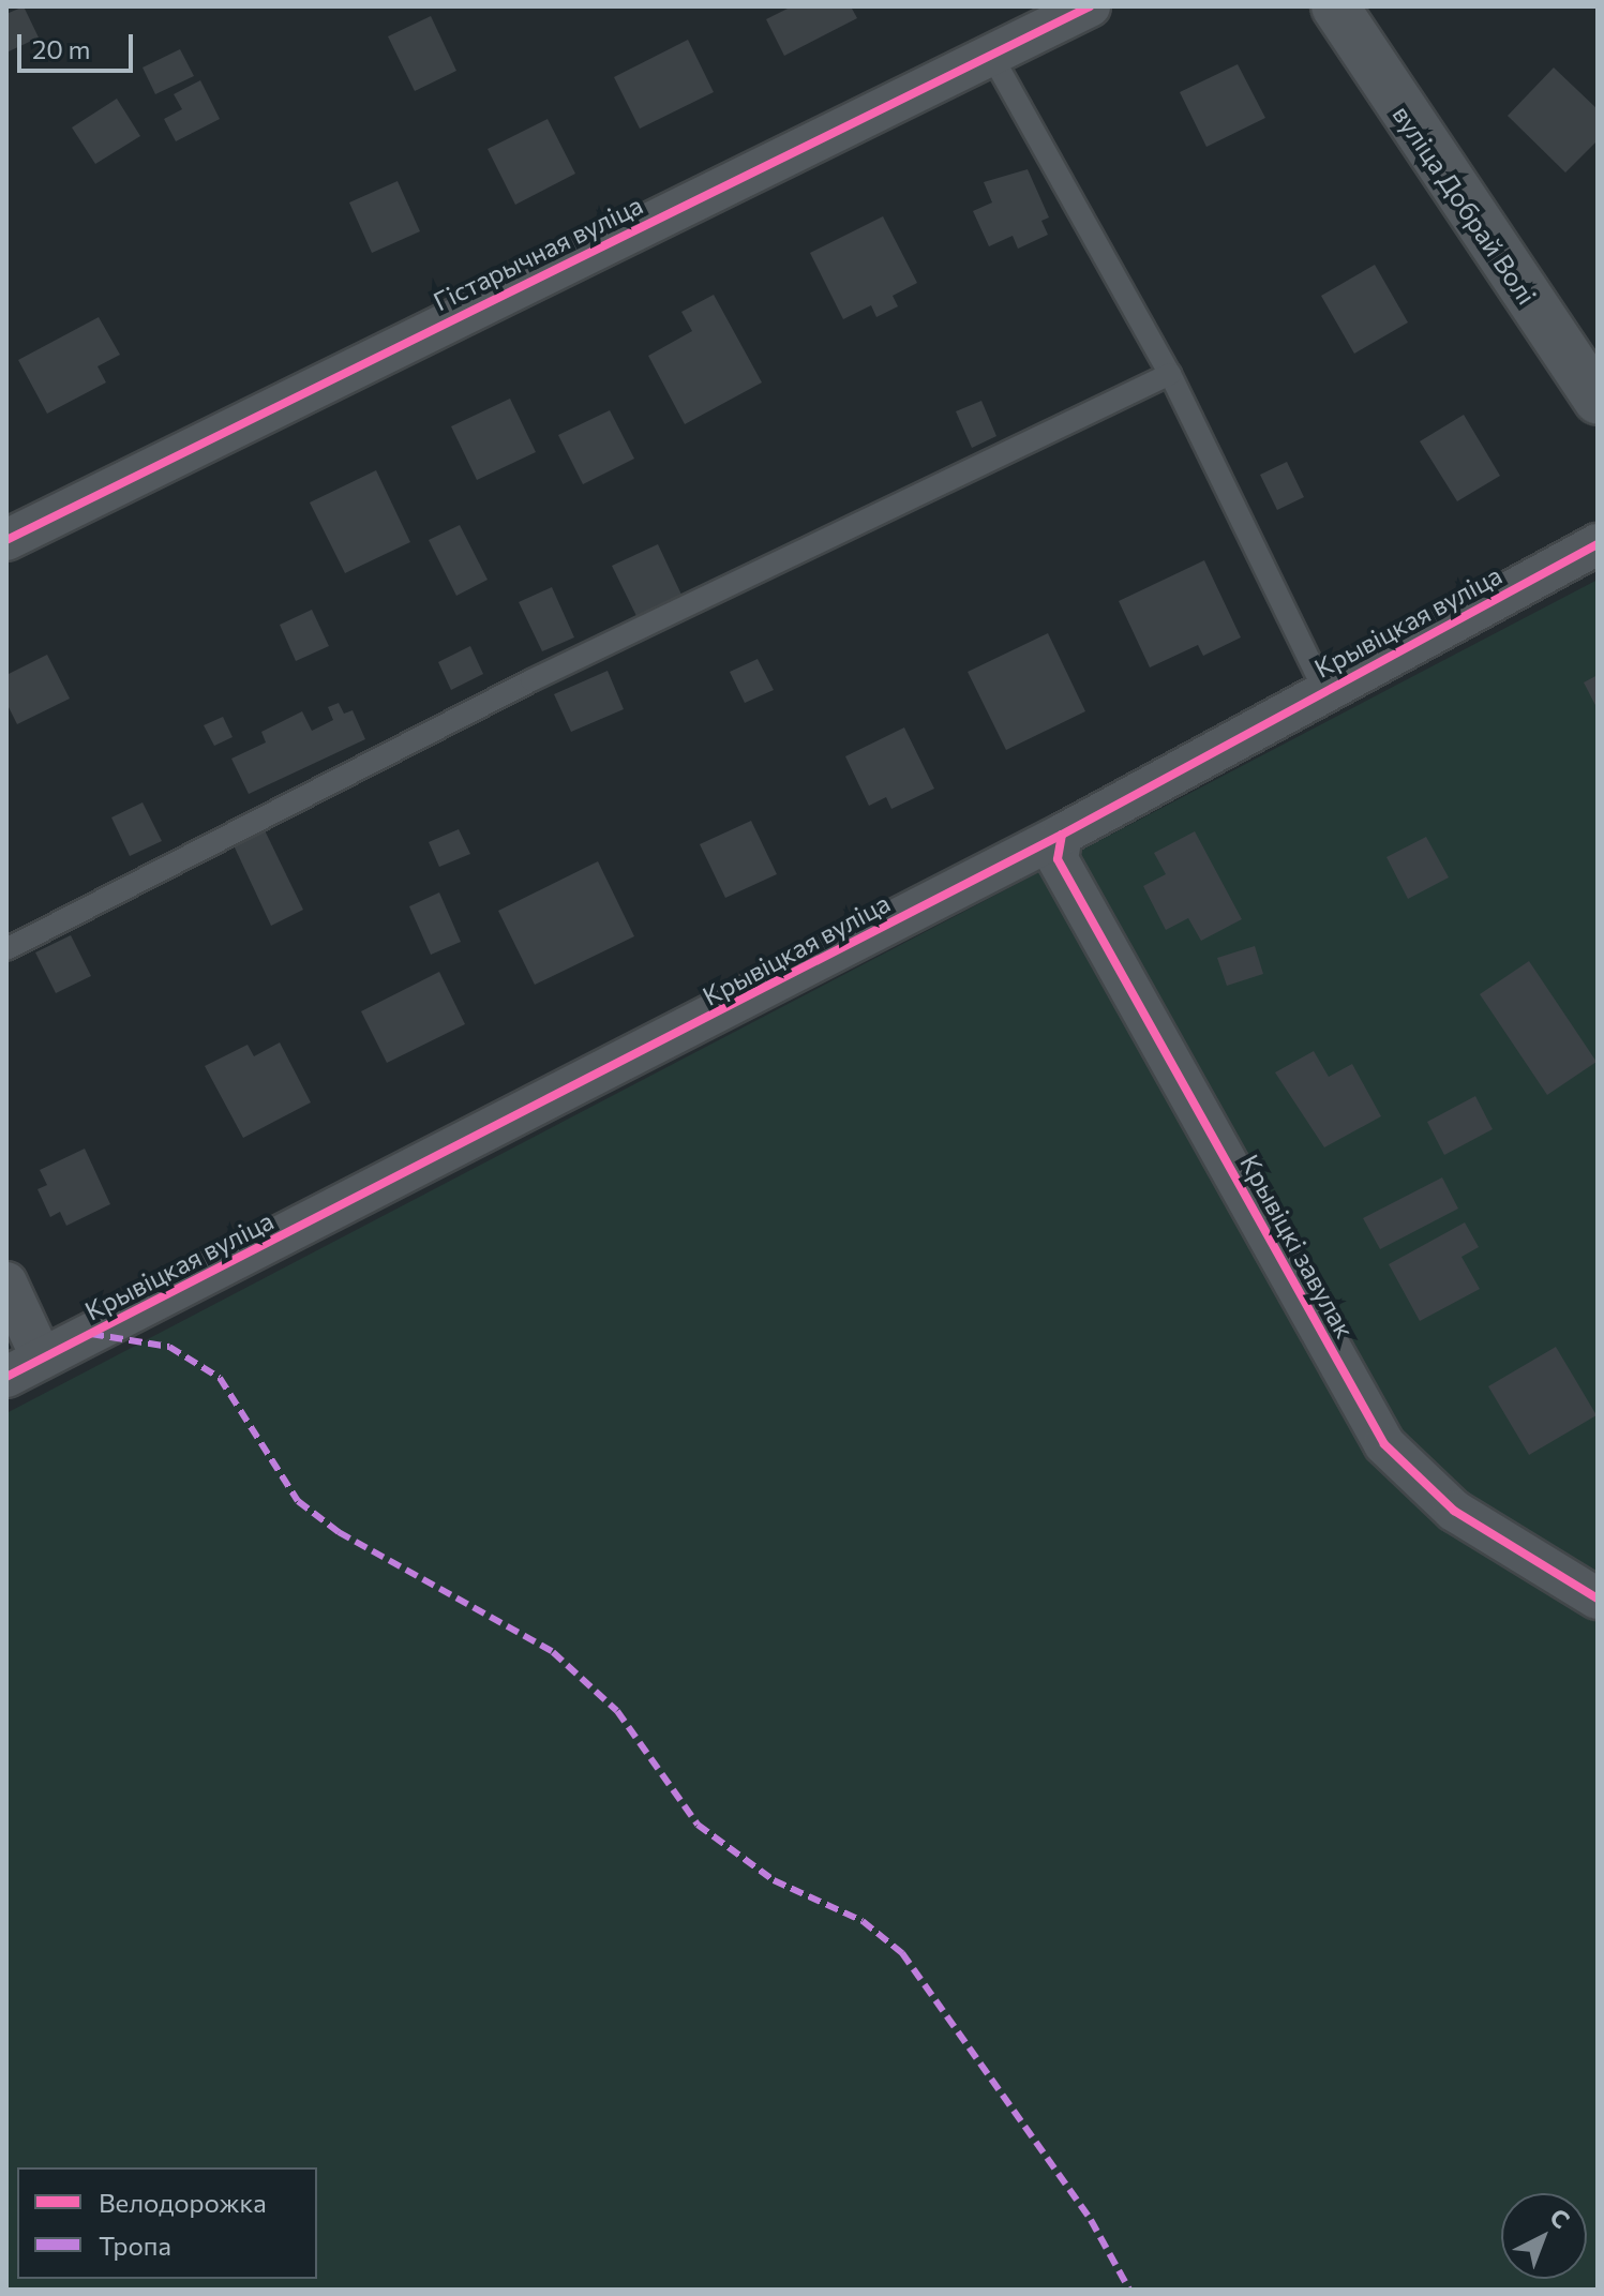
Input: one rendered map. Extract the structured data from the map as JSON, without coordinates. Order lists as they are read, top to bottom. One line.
{"streets":{"street":["вуліца Добрай Волі","Гістарычная вуліца","Крывіцкая вуліца","Крывіцкі завулак"]},"crossings":[["Крывіцкая вуліца","Крывіцкі завулак"]],"legend":["Велодорожка","Тропа"],"scale_bar":"20 m","north":"top right"}
